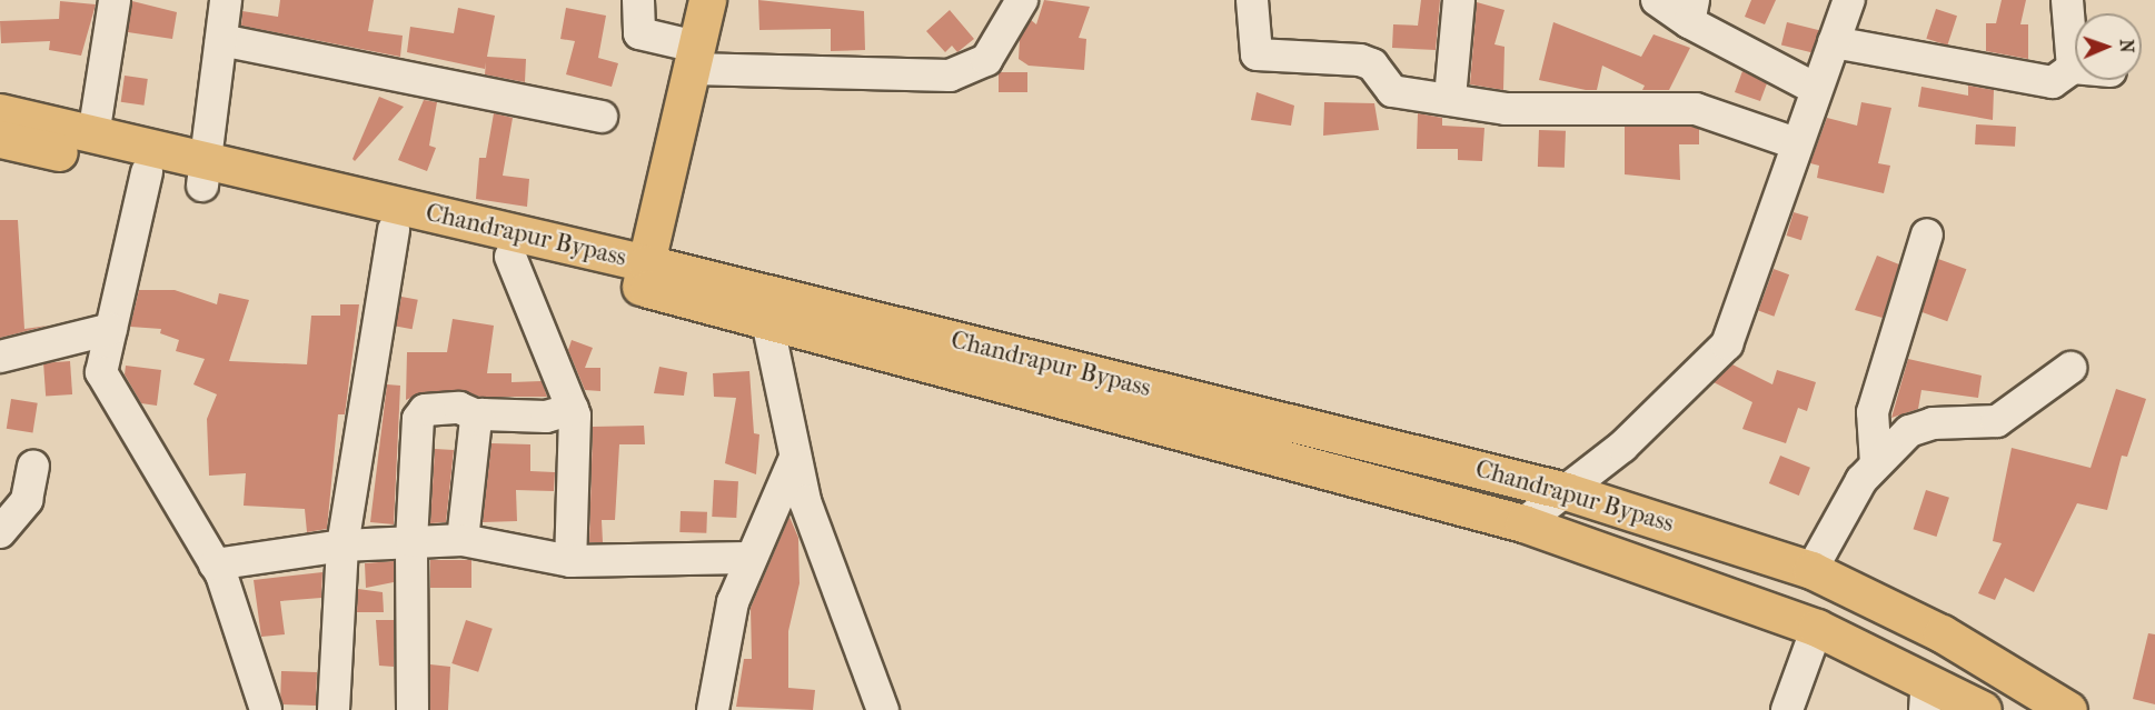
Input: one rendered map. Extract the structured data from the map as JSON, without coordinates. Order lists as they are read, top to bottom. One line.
{"streets":{"main road":["Chandrapur Bypass"]},"north":"right"}
